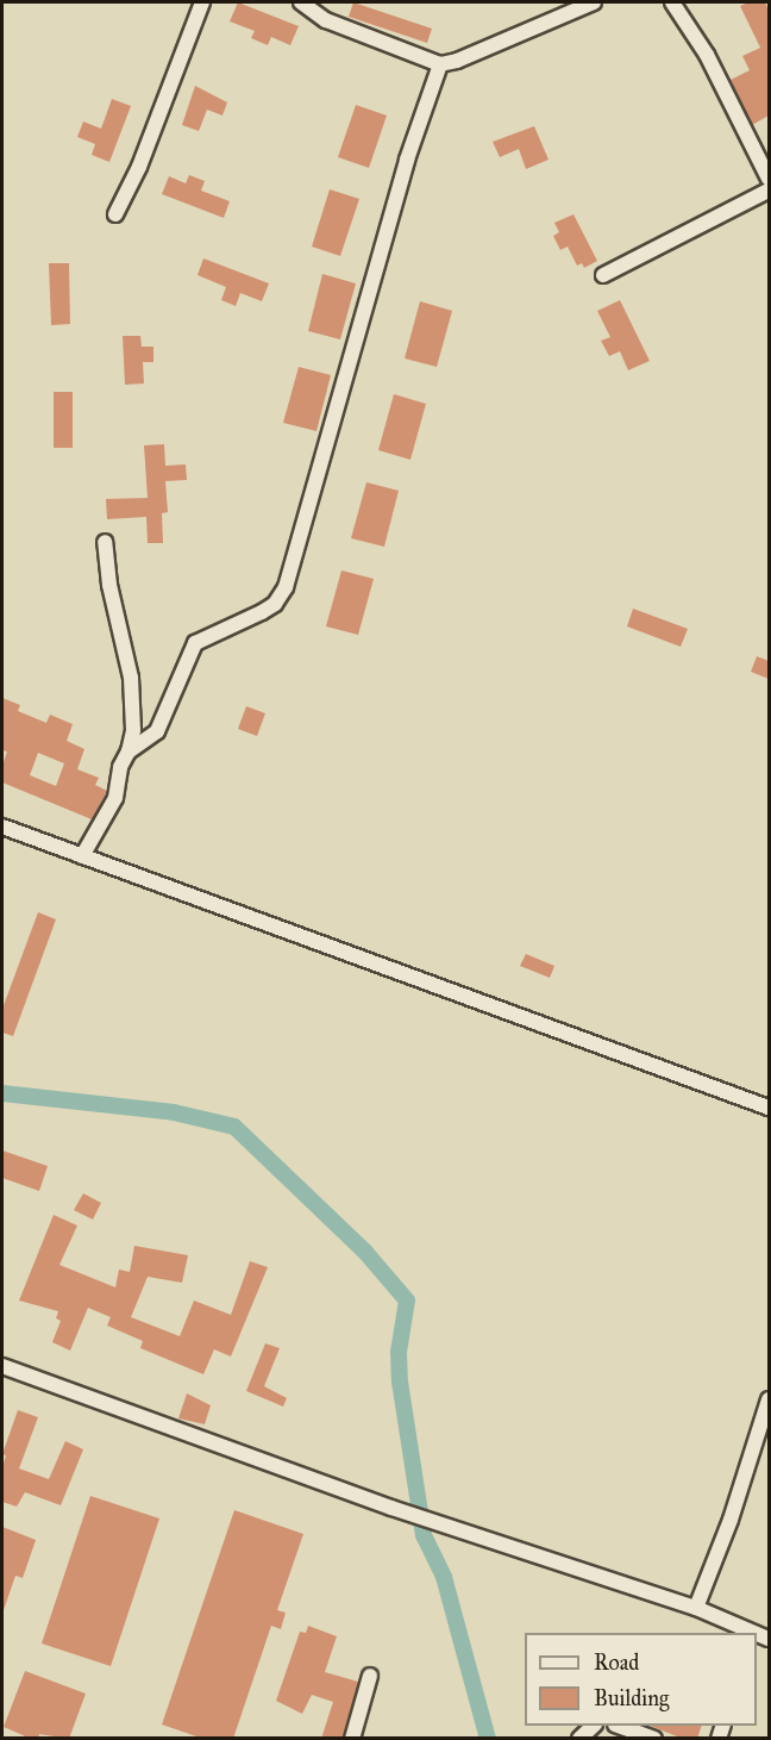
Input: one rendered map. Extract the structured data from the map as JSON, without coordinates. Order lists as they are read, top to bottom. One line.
{"legend":["Road","Building"]}
